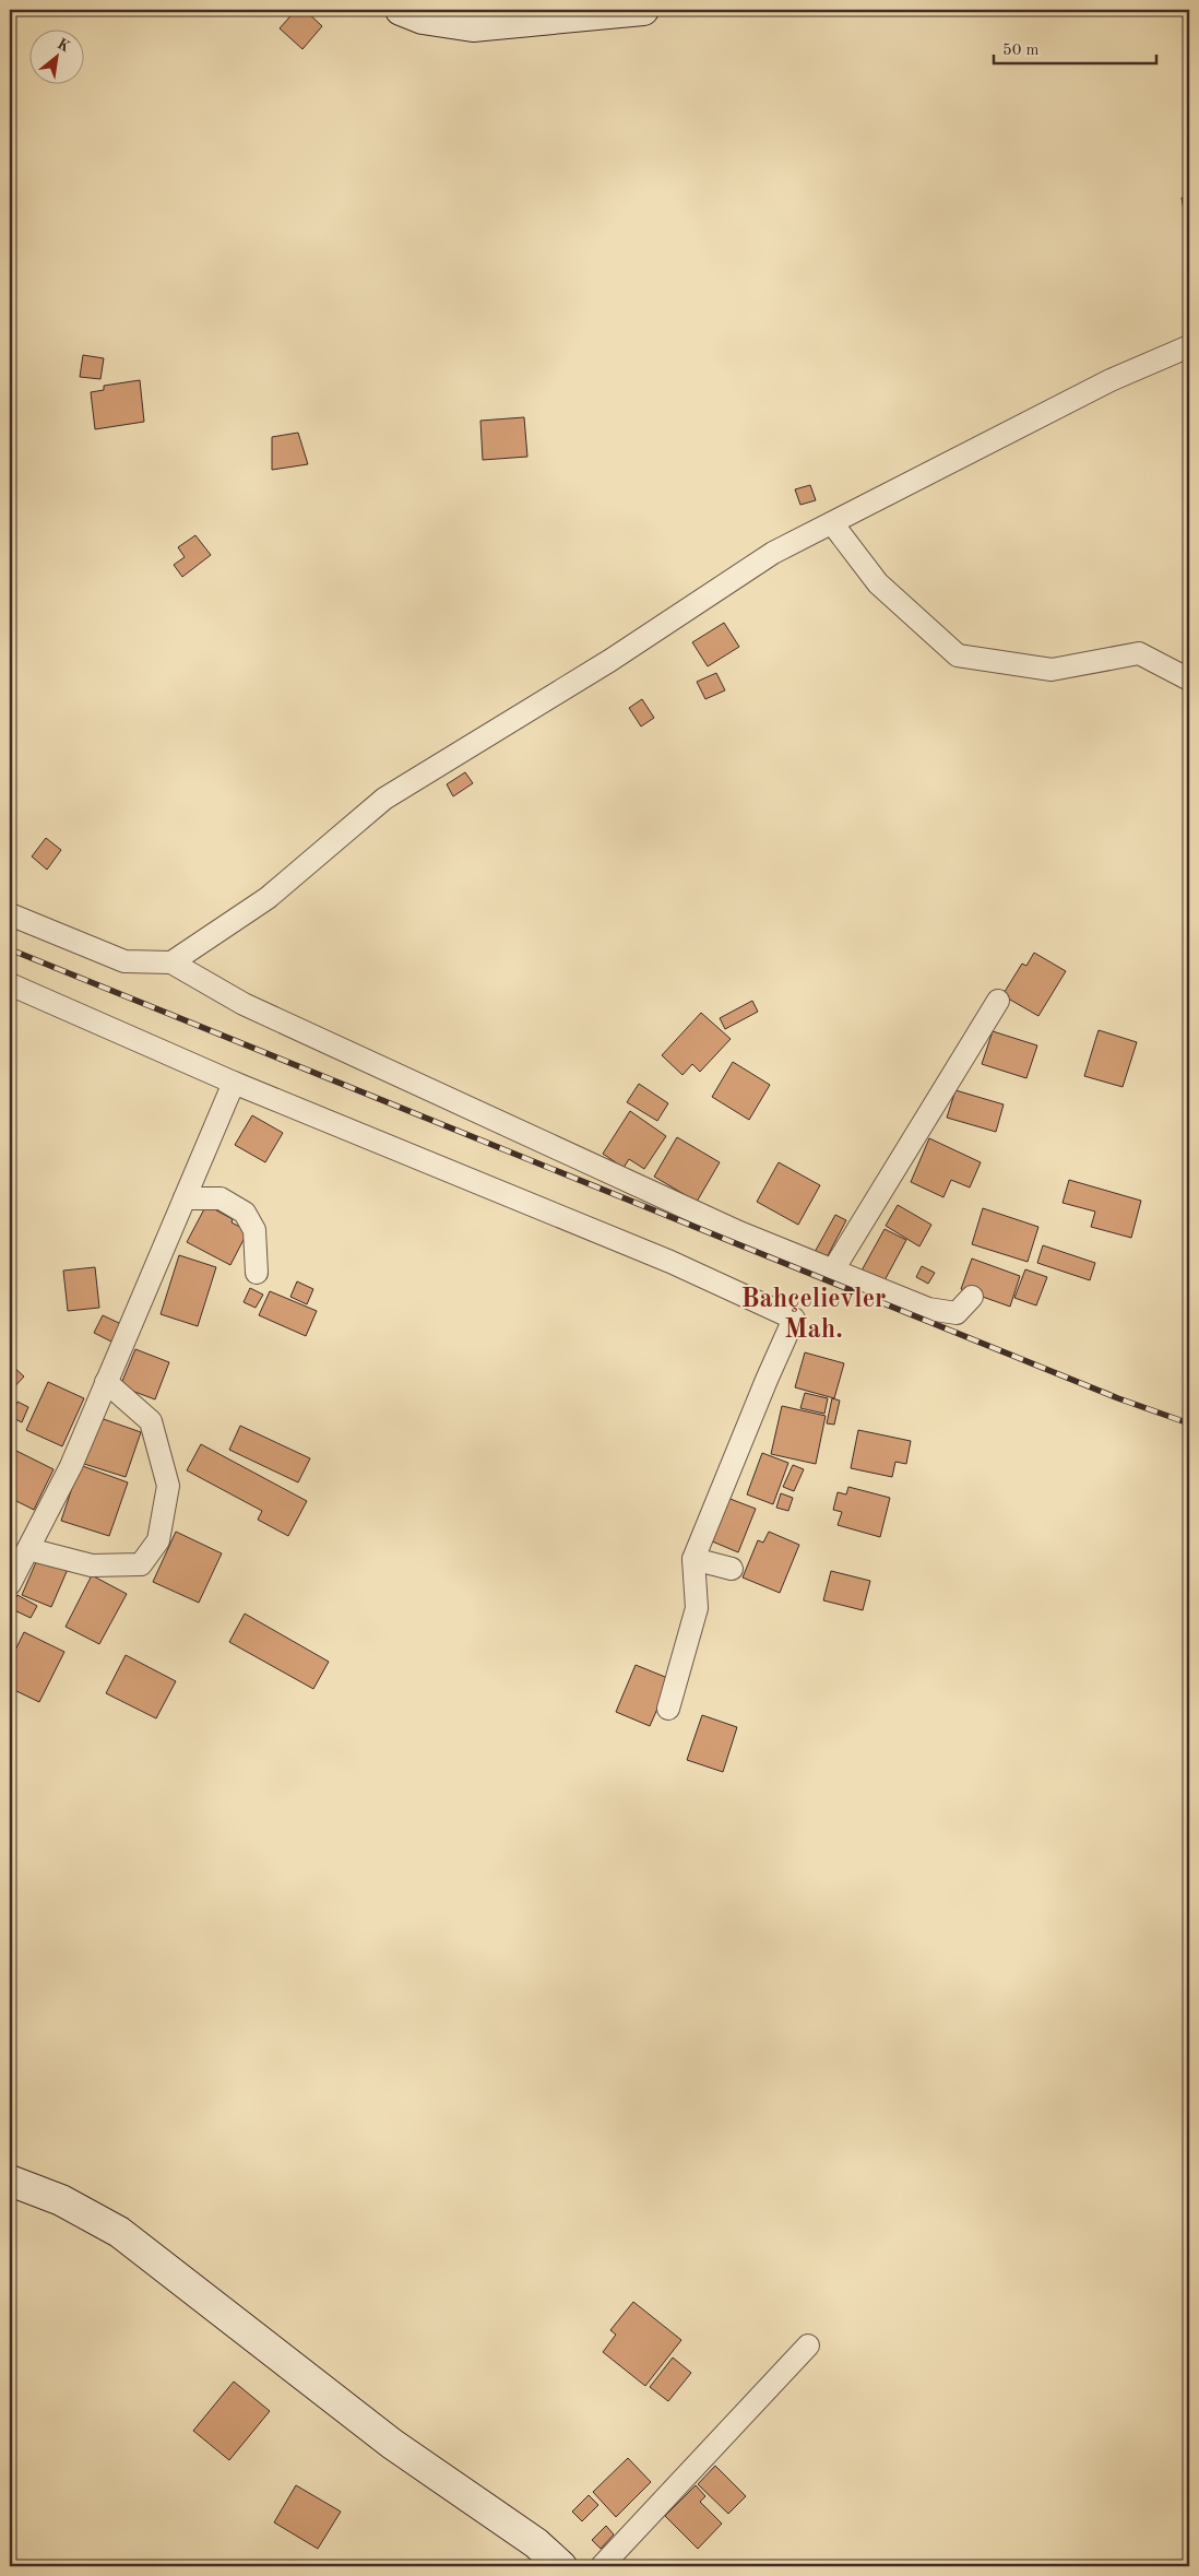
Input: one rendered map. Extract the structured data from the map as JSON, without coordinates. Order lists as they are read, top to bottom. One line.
{"districts":["Bahçelievler Mah."],"scale_bar":"50 m","north":"top right"}
